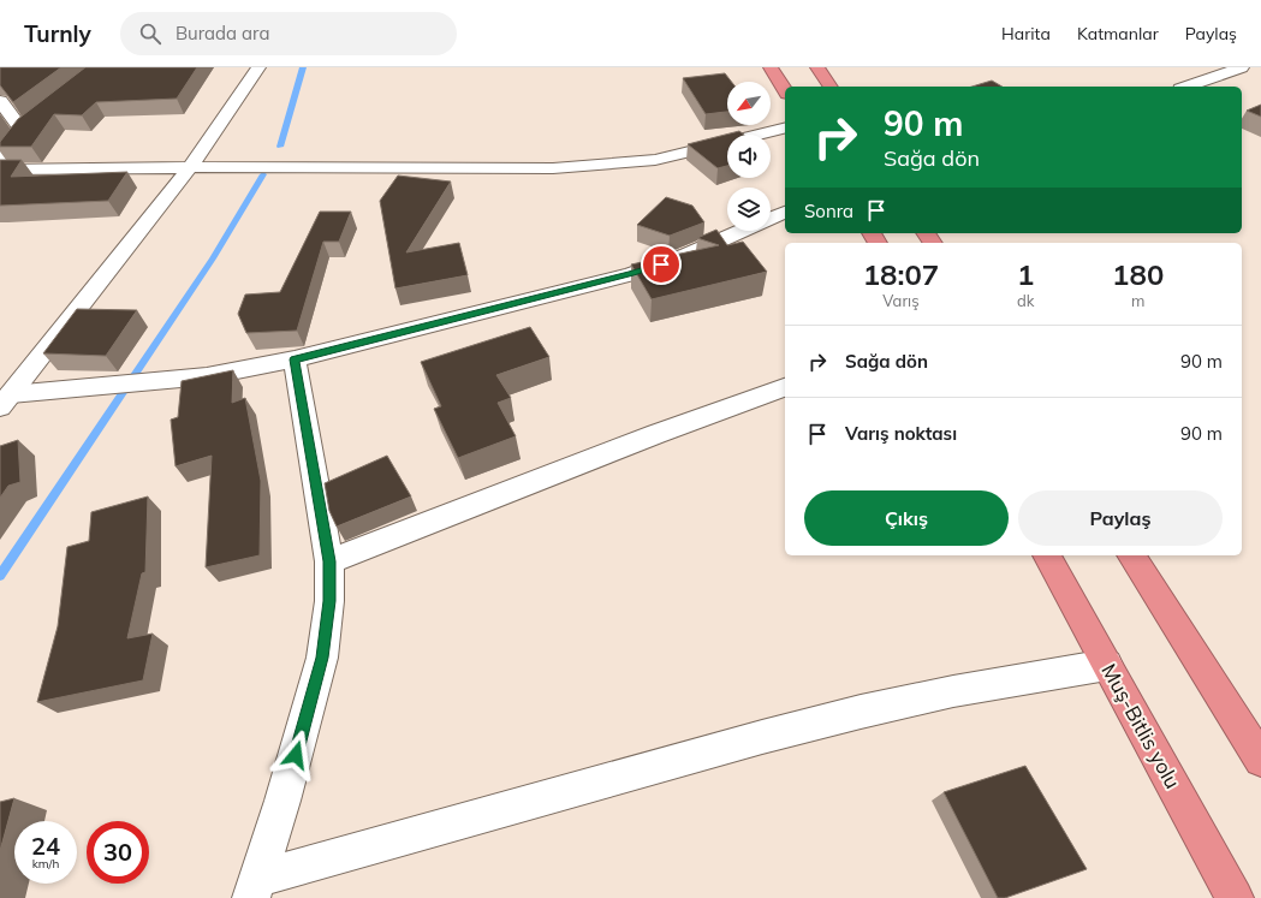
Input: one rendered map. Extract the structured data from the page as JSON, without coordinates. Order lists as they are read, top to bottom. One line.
{"streets":{"highway":["Muş-Bitlis yolu"]},"north":"bottom left","page":{"header":"Turnly","search":"Burada ara","nav":["Harita","Katmanlar","Paylaş"],"turn":["90 m","Sağa dön"],"then":"Sonra","eta":["18:07","Varış","1","dk","180","m"],"list":[{"name":"Sağa dön","value":"90 m"},{"name":"Varış noktası","value":"90 m"}],"buttons":["Çıkış","Paylaş"],"speed":"24 km/h","limit":"30"}}
